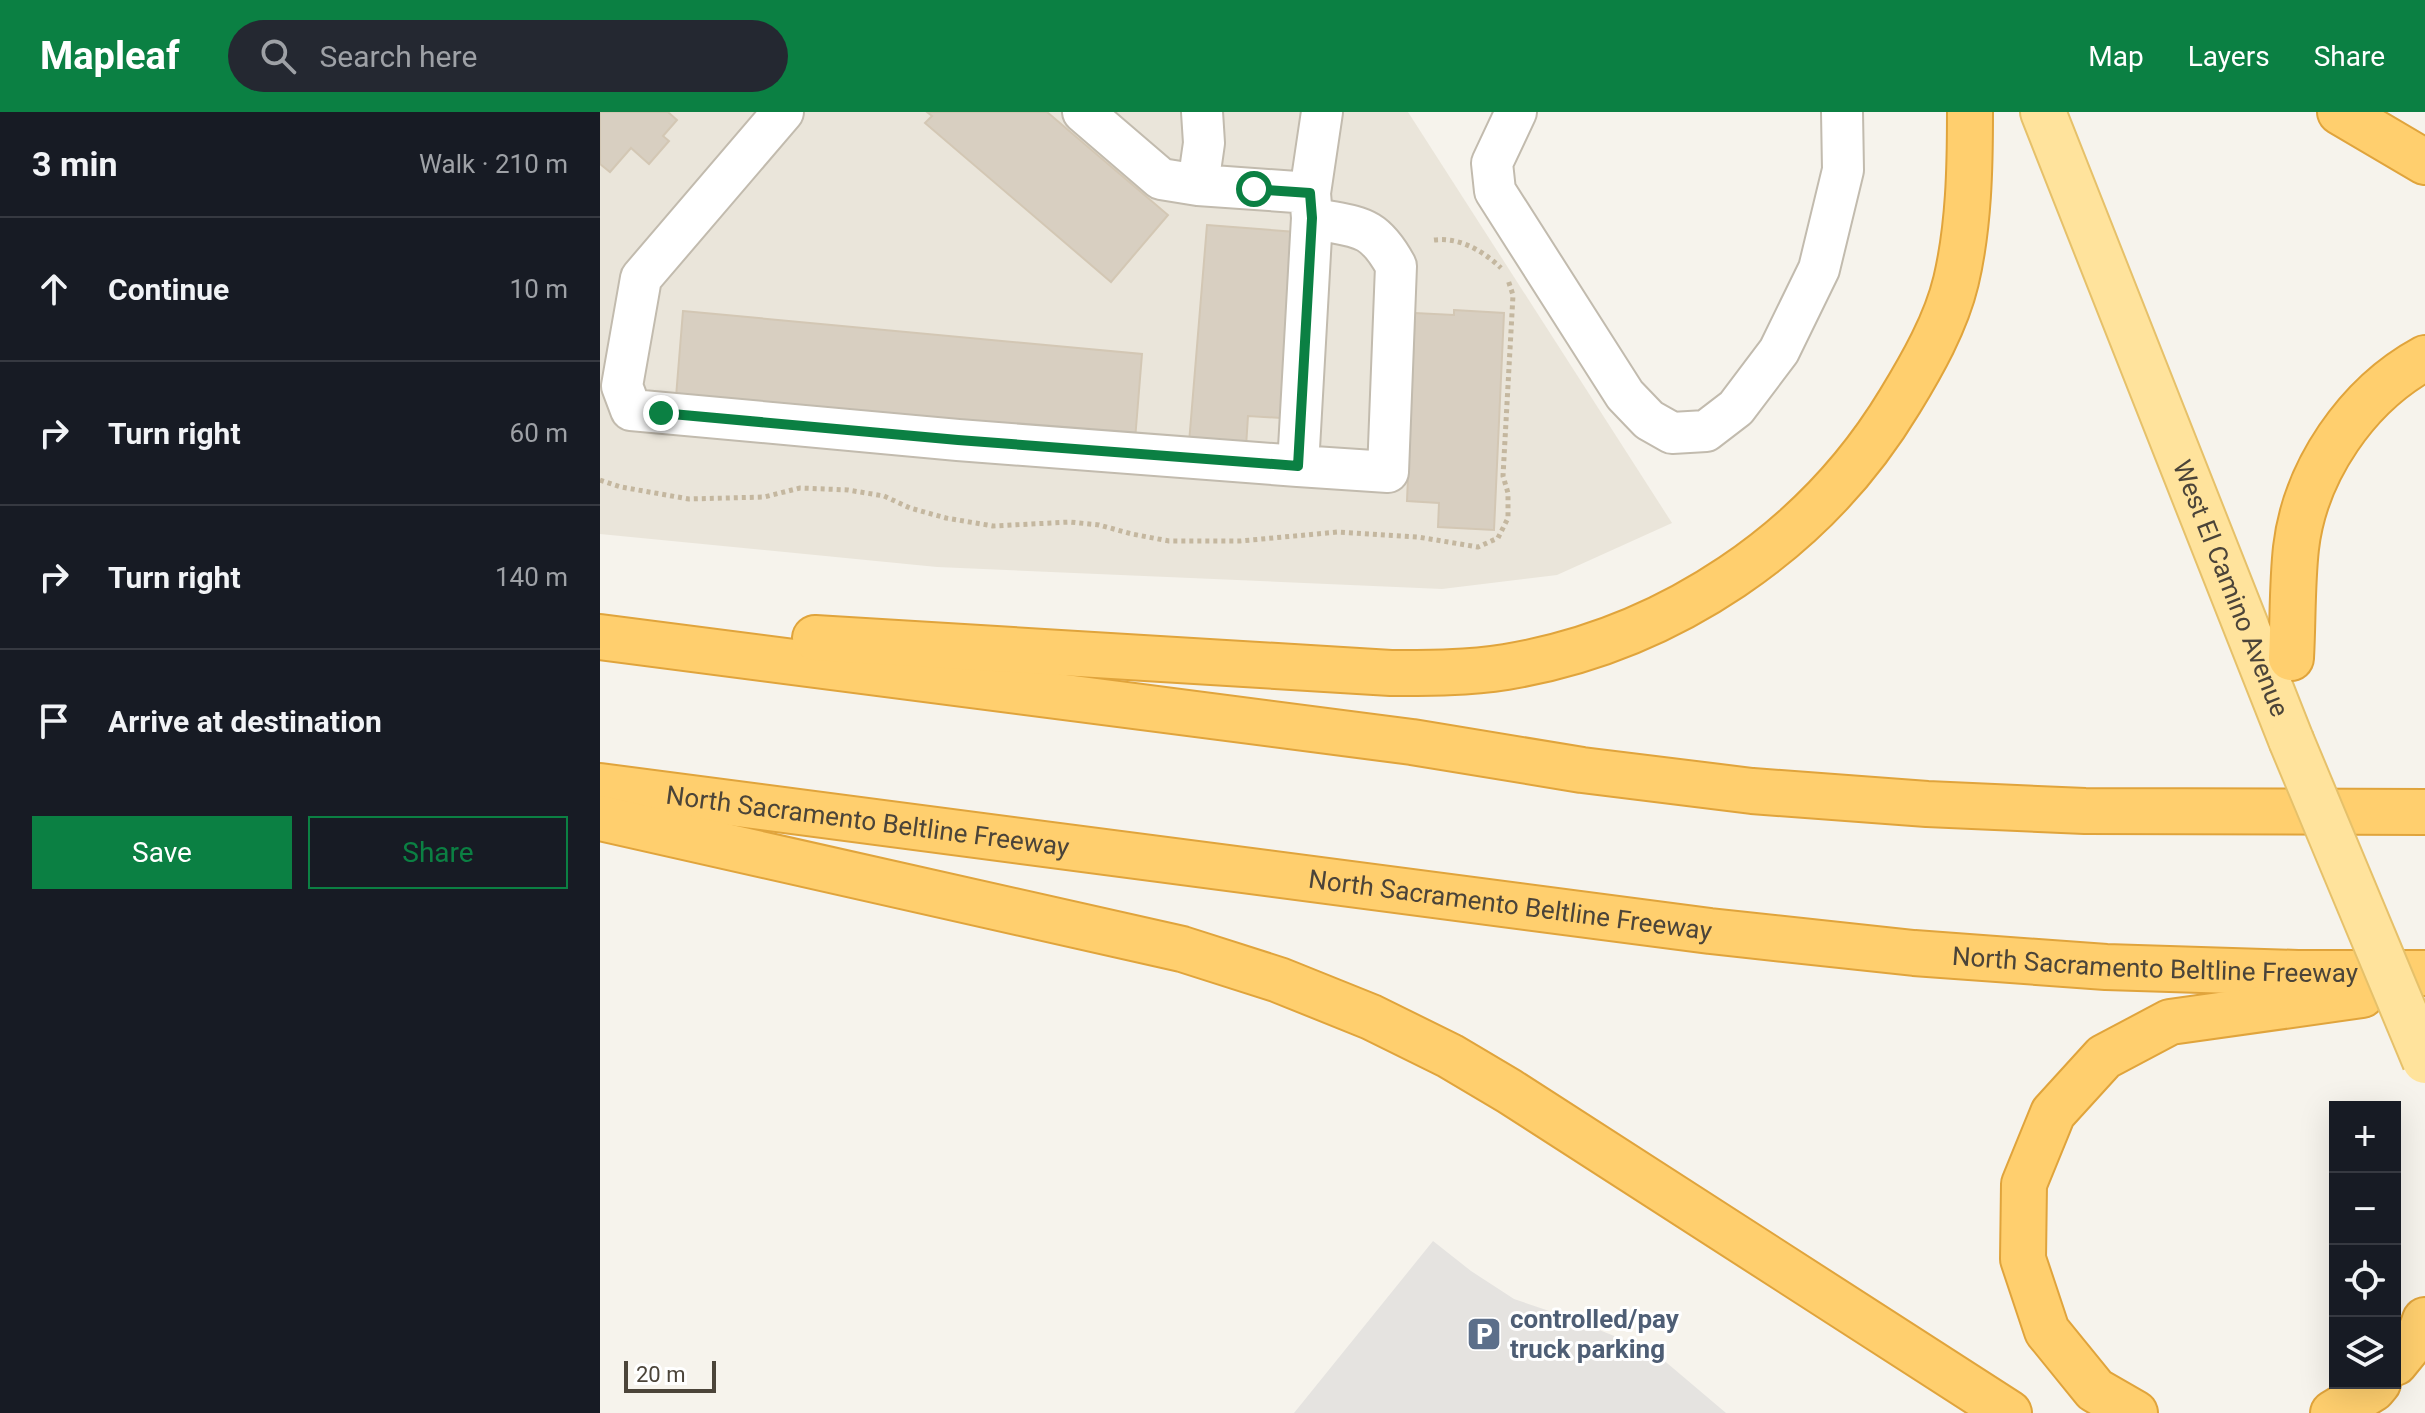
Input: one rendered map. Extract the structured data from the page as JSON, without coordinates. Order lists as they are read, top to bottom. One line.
{"streets":{"highway":["North Sacramento Beltline Freeway"],"main road":["West El Camino Avenue"]},"places":{"parking":["controlled/pay truck parking"]},"scale_bar":"20 m","page":{"header":"Mapleaf","search":"Search here","nav":["Map","Layers","Share"],"heading":["3 min","Walk · 210 m"],"list":[["Continue","10 m"],["Turn right","60 m"],["Turn right","140 m"],"Arrive at destination"],"buttons":["Save","Share"],"map_buttons":["+","−"],"scale":"20 m"}}
